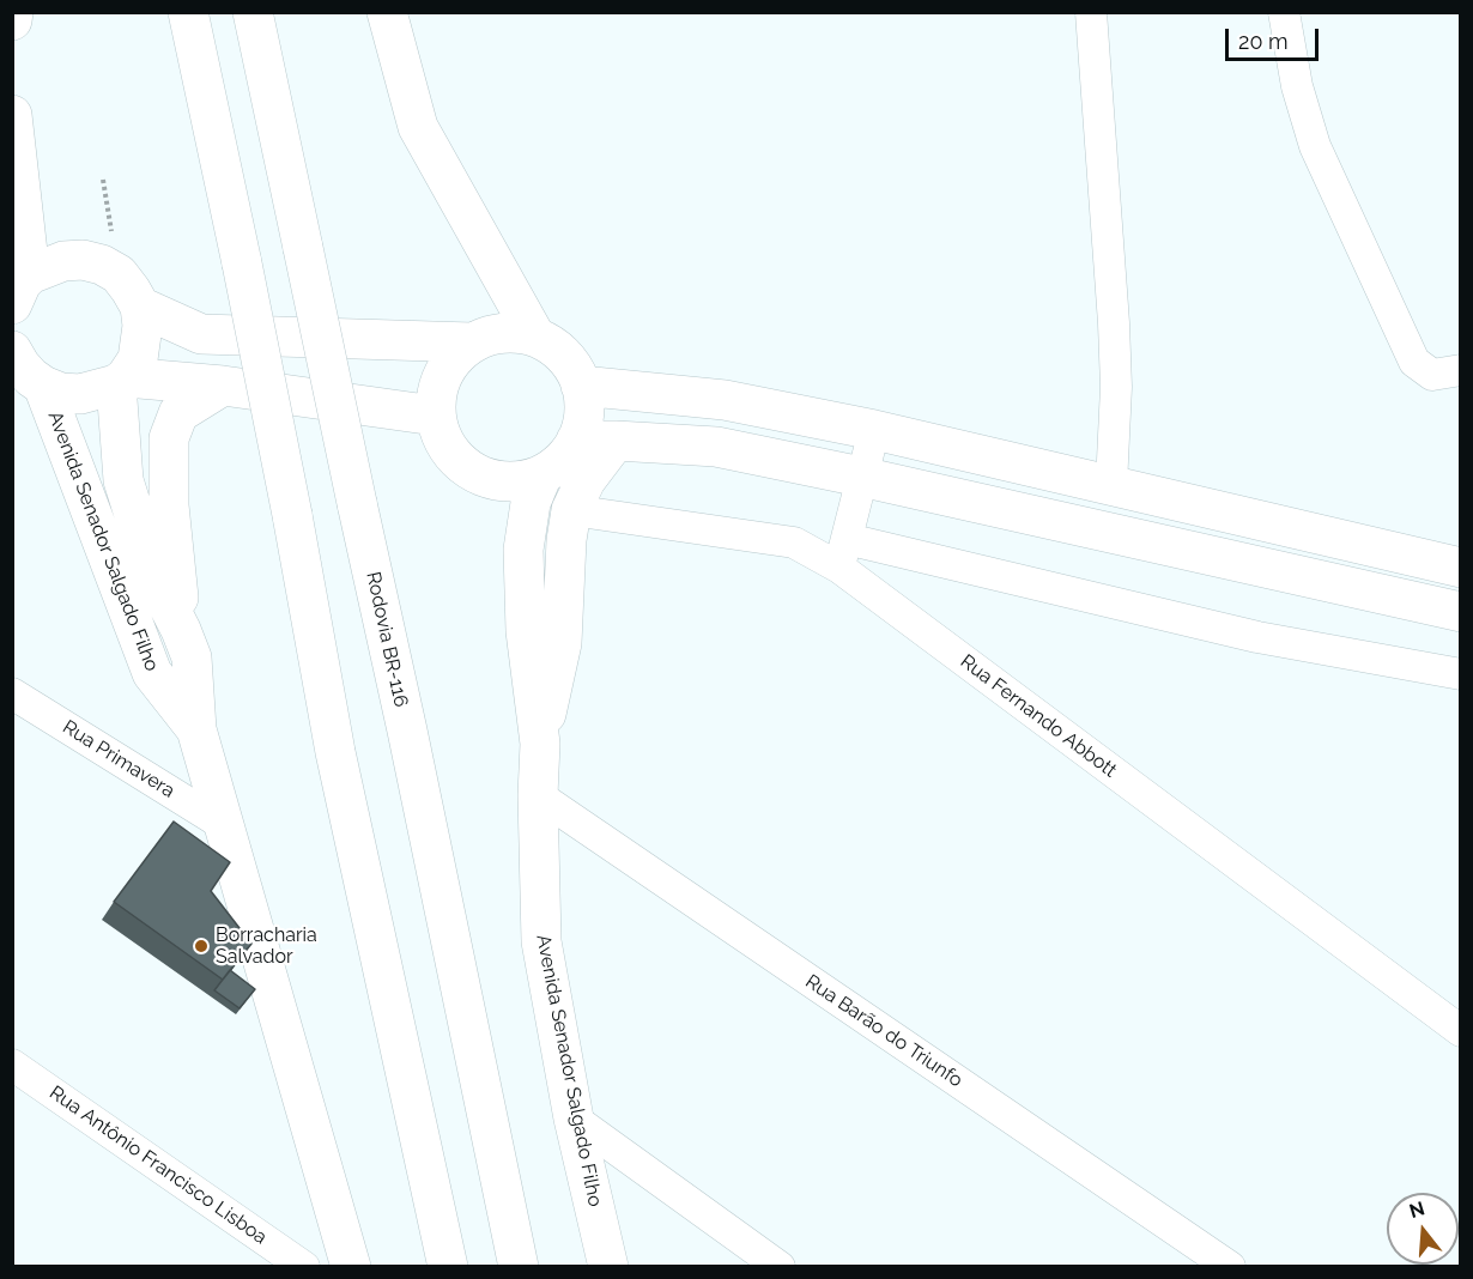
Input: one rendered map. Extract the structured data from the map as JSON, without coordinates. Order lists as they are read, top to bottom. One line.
{"streets":{"main road":["Avenida Senador Salgado Filho","Rodovia BR-116"],"street":["Rua Fernando Abbott","Rua Primavera","Rua Barão do Triunfo","Rua Antônio Francisco Lisboa"]},"crossings":[["Avenida Senador Salgado Filho","Rua Fernando Abbott"],["Avenida Senador Salgado Filho","Rua Primavera"],["Avenida Senador Salgado Filho","Rua Barão do Triunfo"]],"places":["Borracharia Salvador"],"scale_bar":"20 m","north":"top"}
